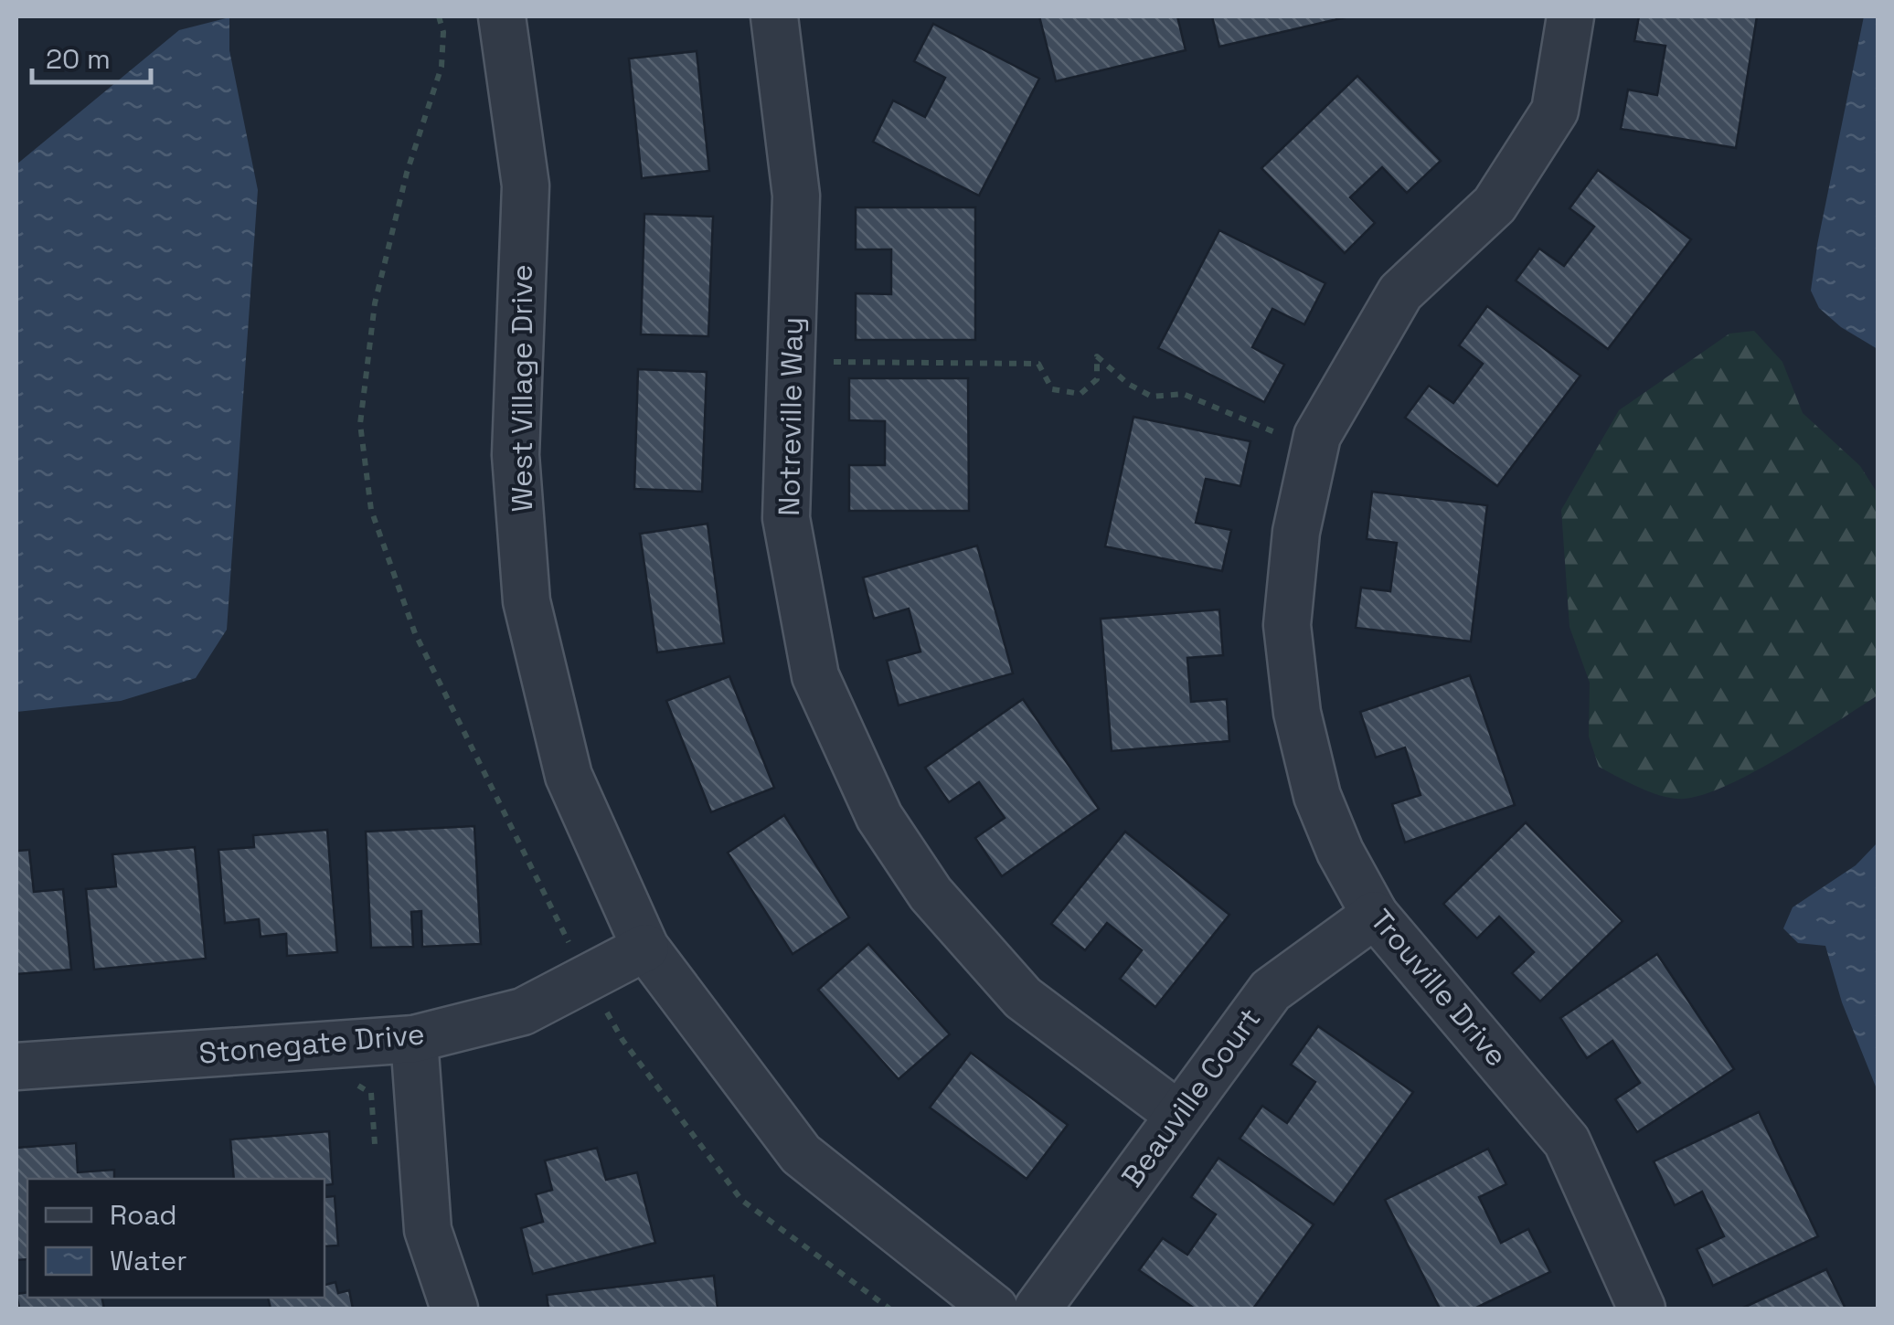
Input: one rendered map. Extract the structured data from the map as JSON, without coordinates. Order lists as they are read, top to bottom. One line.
{"streets":{"street":["West Village Drive","Notreville Way","Trouville Drive","Stonegate Drive","Beauville Court"]},"crossings":[["West Village Drive","Stonegate Drive"],["Notreville Way","Beauville Court"],["Trouville Drive","Beauville Court"]],"legend":["Road","Water"],"scale_bar":"20 m"}
